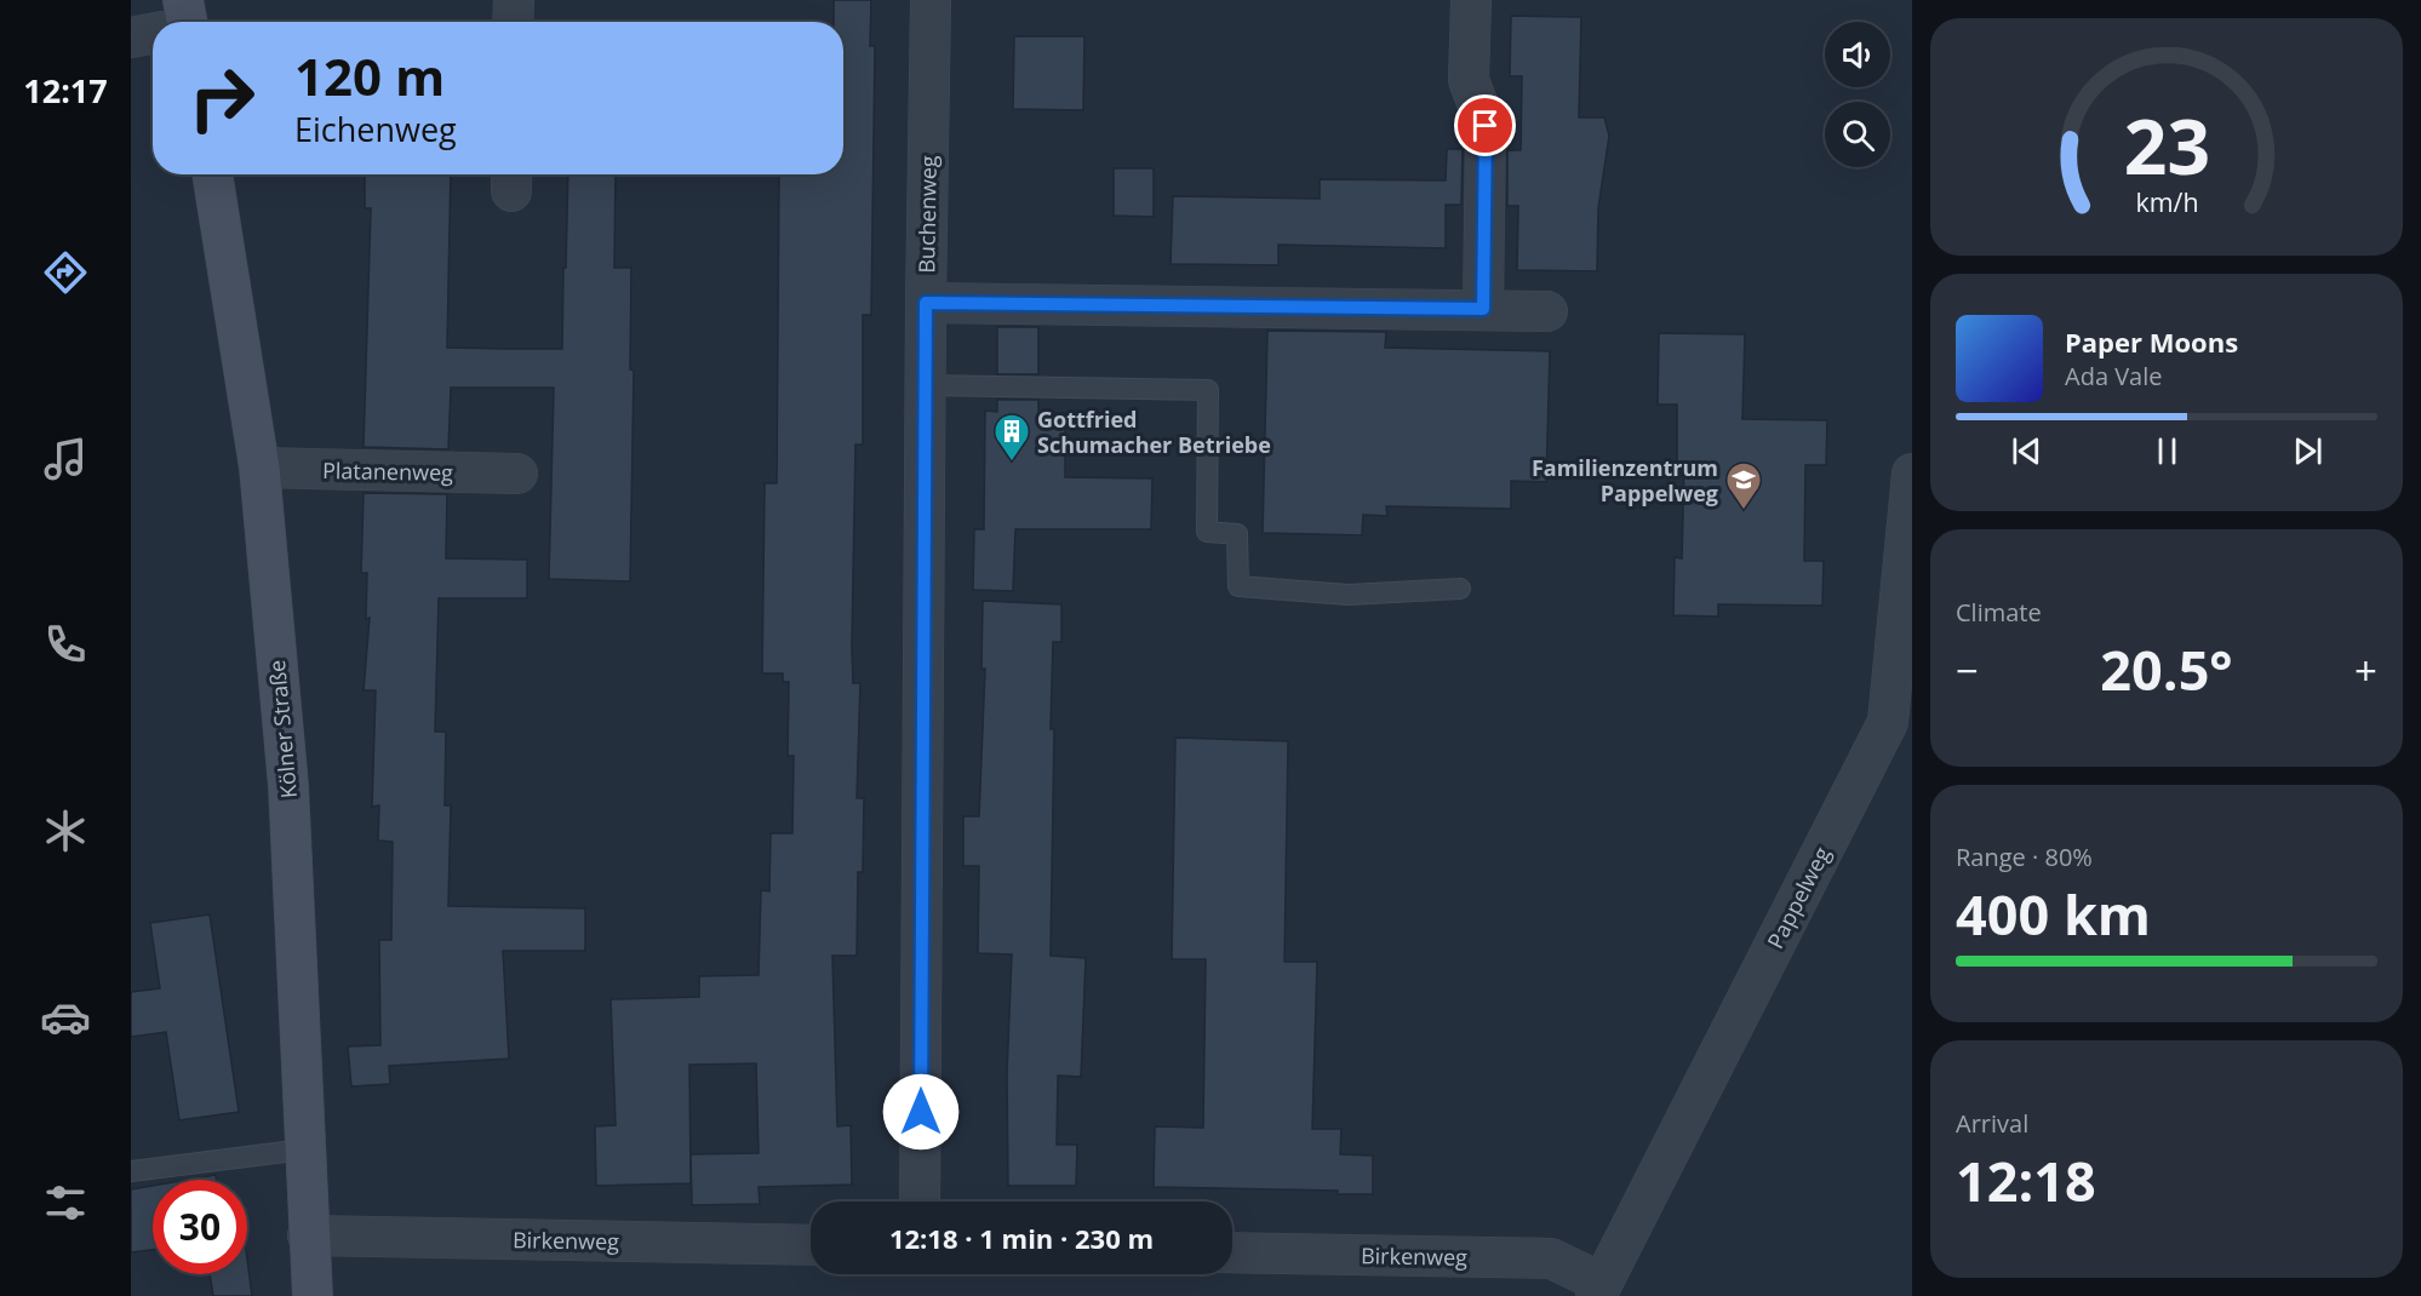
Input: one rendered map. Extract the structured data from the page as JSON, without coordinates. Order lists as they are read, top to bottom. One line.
{"streets":{"street":["Buchenweg","Platanenweg","Kölner Straße","Pappelweg","Birkenweg"]},"crossings":[["Platanenweg","Kölner Straße"],["Kölner Straße","Birkenweg"],["Pappelweg","Birkenweg"]],"places":{"building":["Gottfried Schumacher Betriebe"],"school or university":["Familienzentrum Pappelweg"]},"page":{"tabs":"12:17","turn":["120 m","Eichenweg"],"song":["Paper Moons","Ada Vale"],"tile":["Climate",["Range · 80%","400 km"],["Arrival","12:18"]],"heat":["−","20.5°","+"],"limit":"30","trip":"12:18 · 1 min · 230 m","gauge":["23","km/h"]}}
